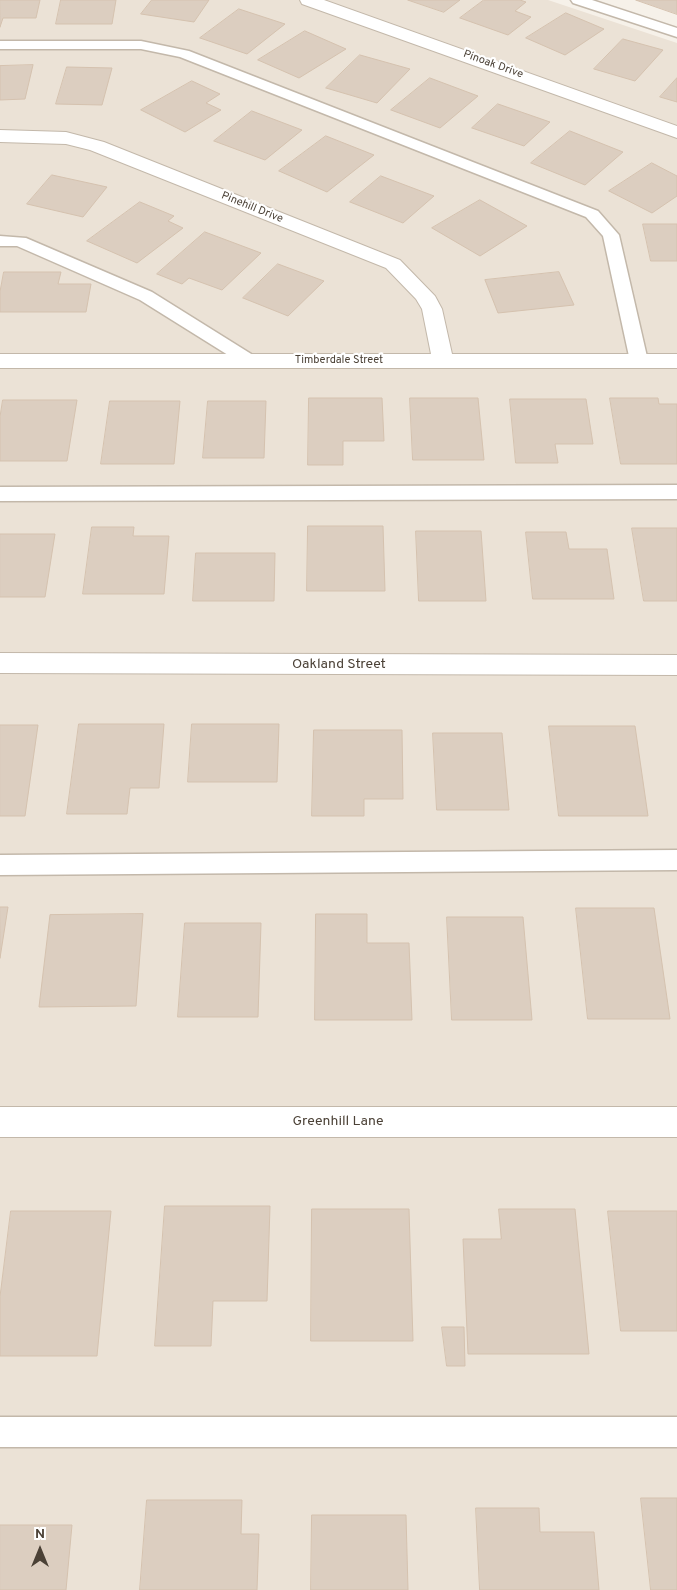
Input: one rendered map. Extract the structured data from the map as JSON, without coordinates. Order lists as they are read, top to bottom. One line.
{"streets":{"street":["Pinoak Drive","Pinehill Drive","Timberdale Street","Oakland Street","Greenhill Lane"]},"crossings":[["Pinehill Drive","Timberdale Street"]],"north":"top"}
